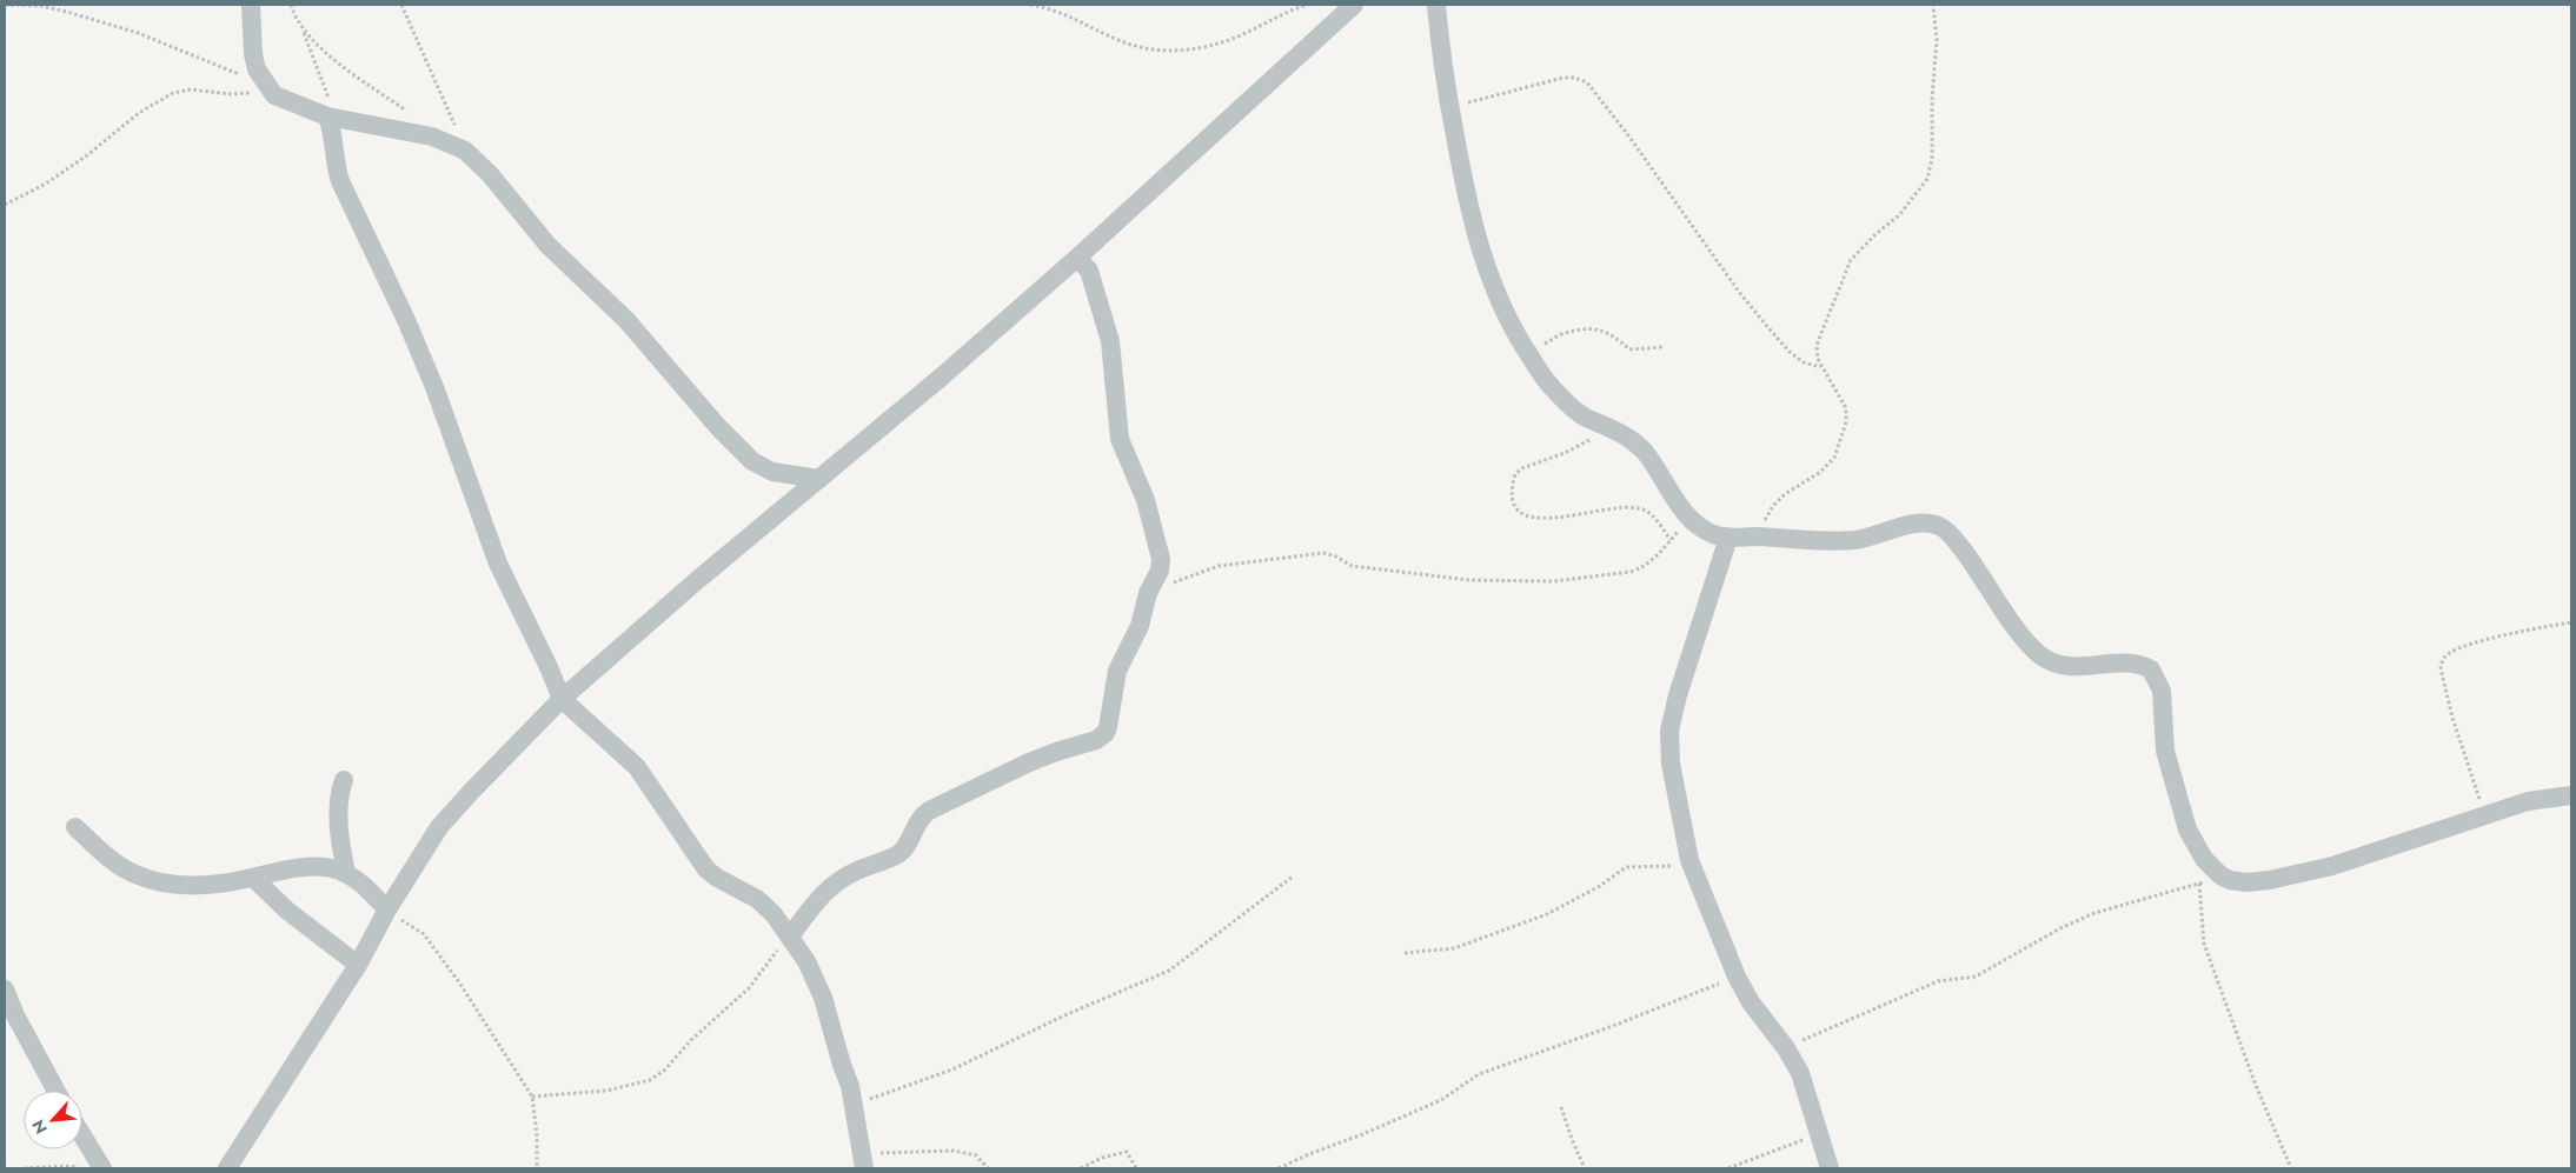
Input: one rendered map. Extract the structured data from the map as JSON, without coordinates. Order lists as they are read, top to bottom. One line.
{"north":"bottom left"}
